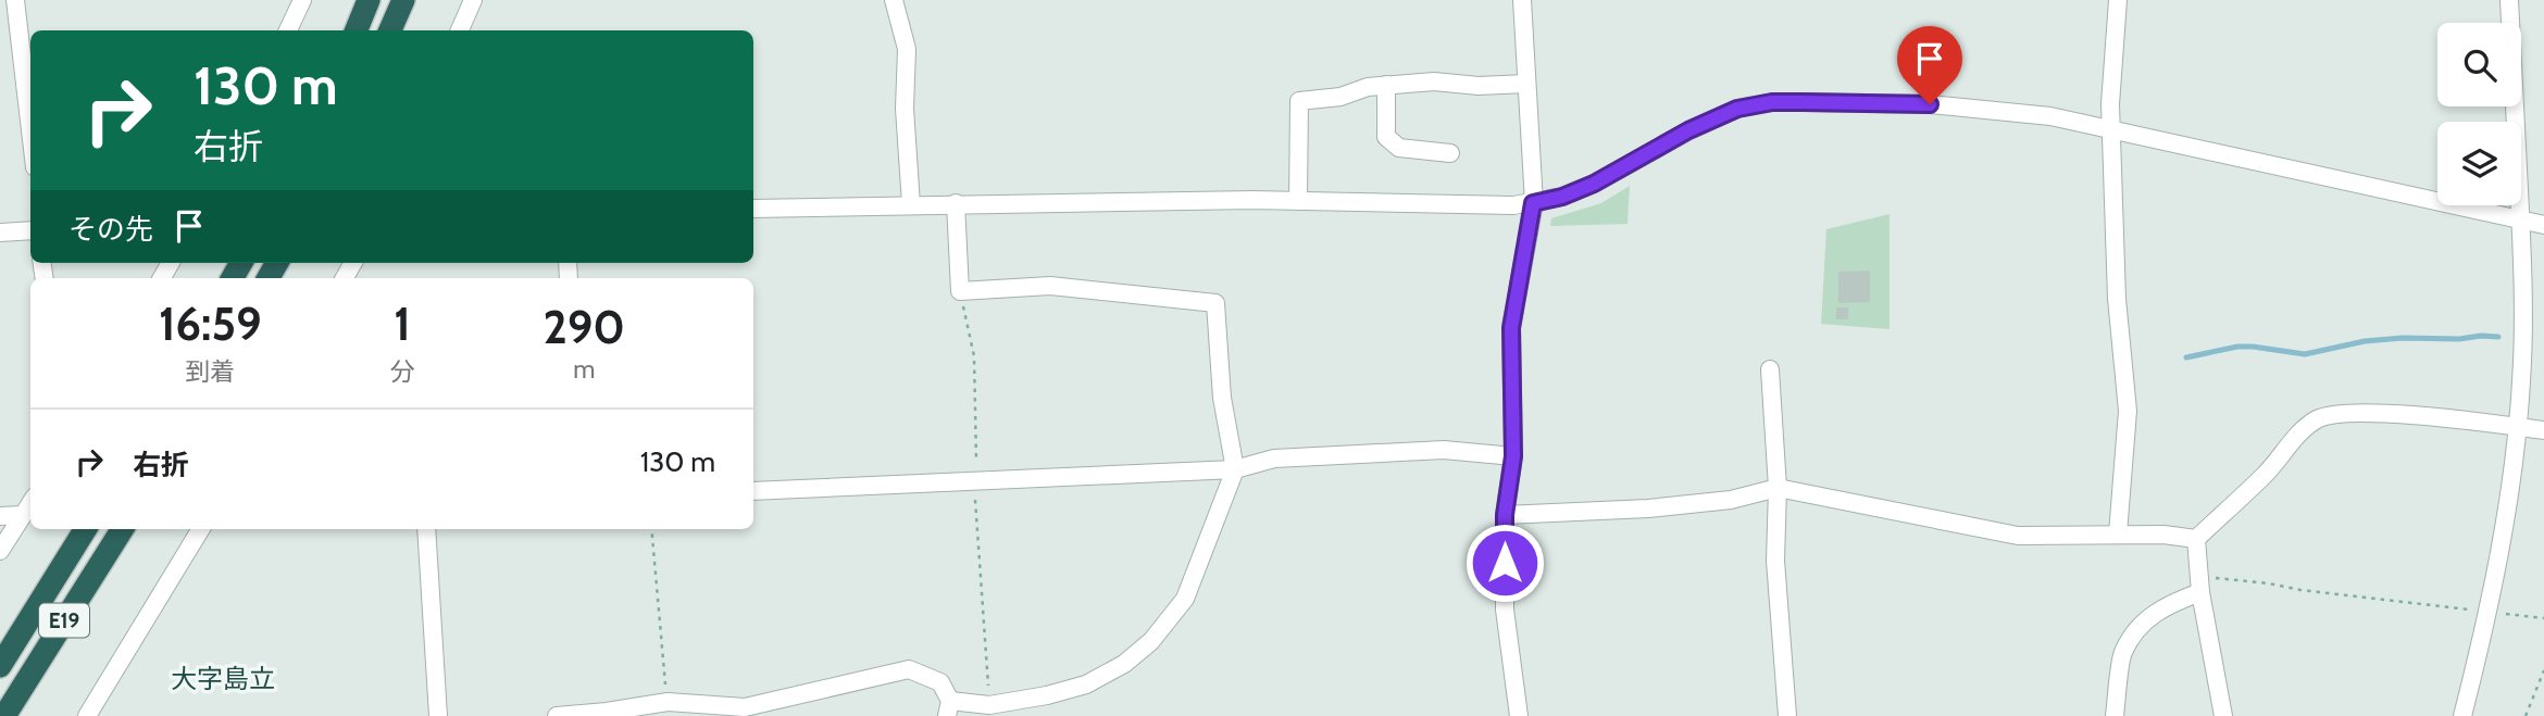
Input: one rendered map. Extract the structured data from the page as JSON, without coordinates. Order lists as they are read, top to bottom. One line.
{"streets":{"highway":["E19"]},"districts":["大字島立"],"page":{"turn":["130 m","右折"],"then":"その先","eta":["16:59","到着","1","分","290","m"],"list":[{"name":"右折","value":"130 m"}]}}
